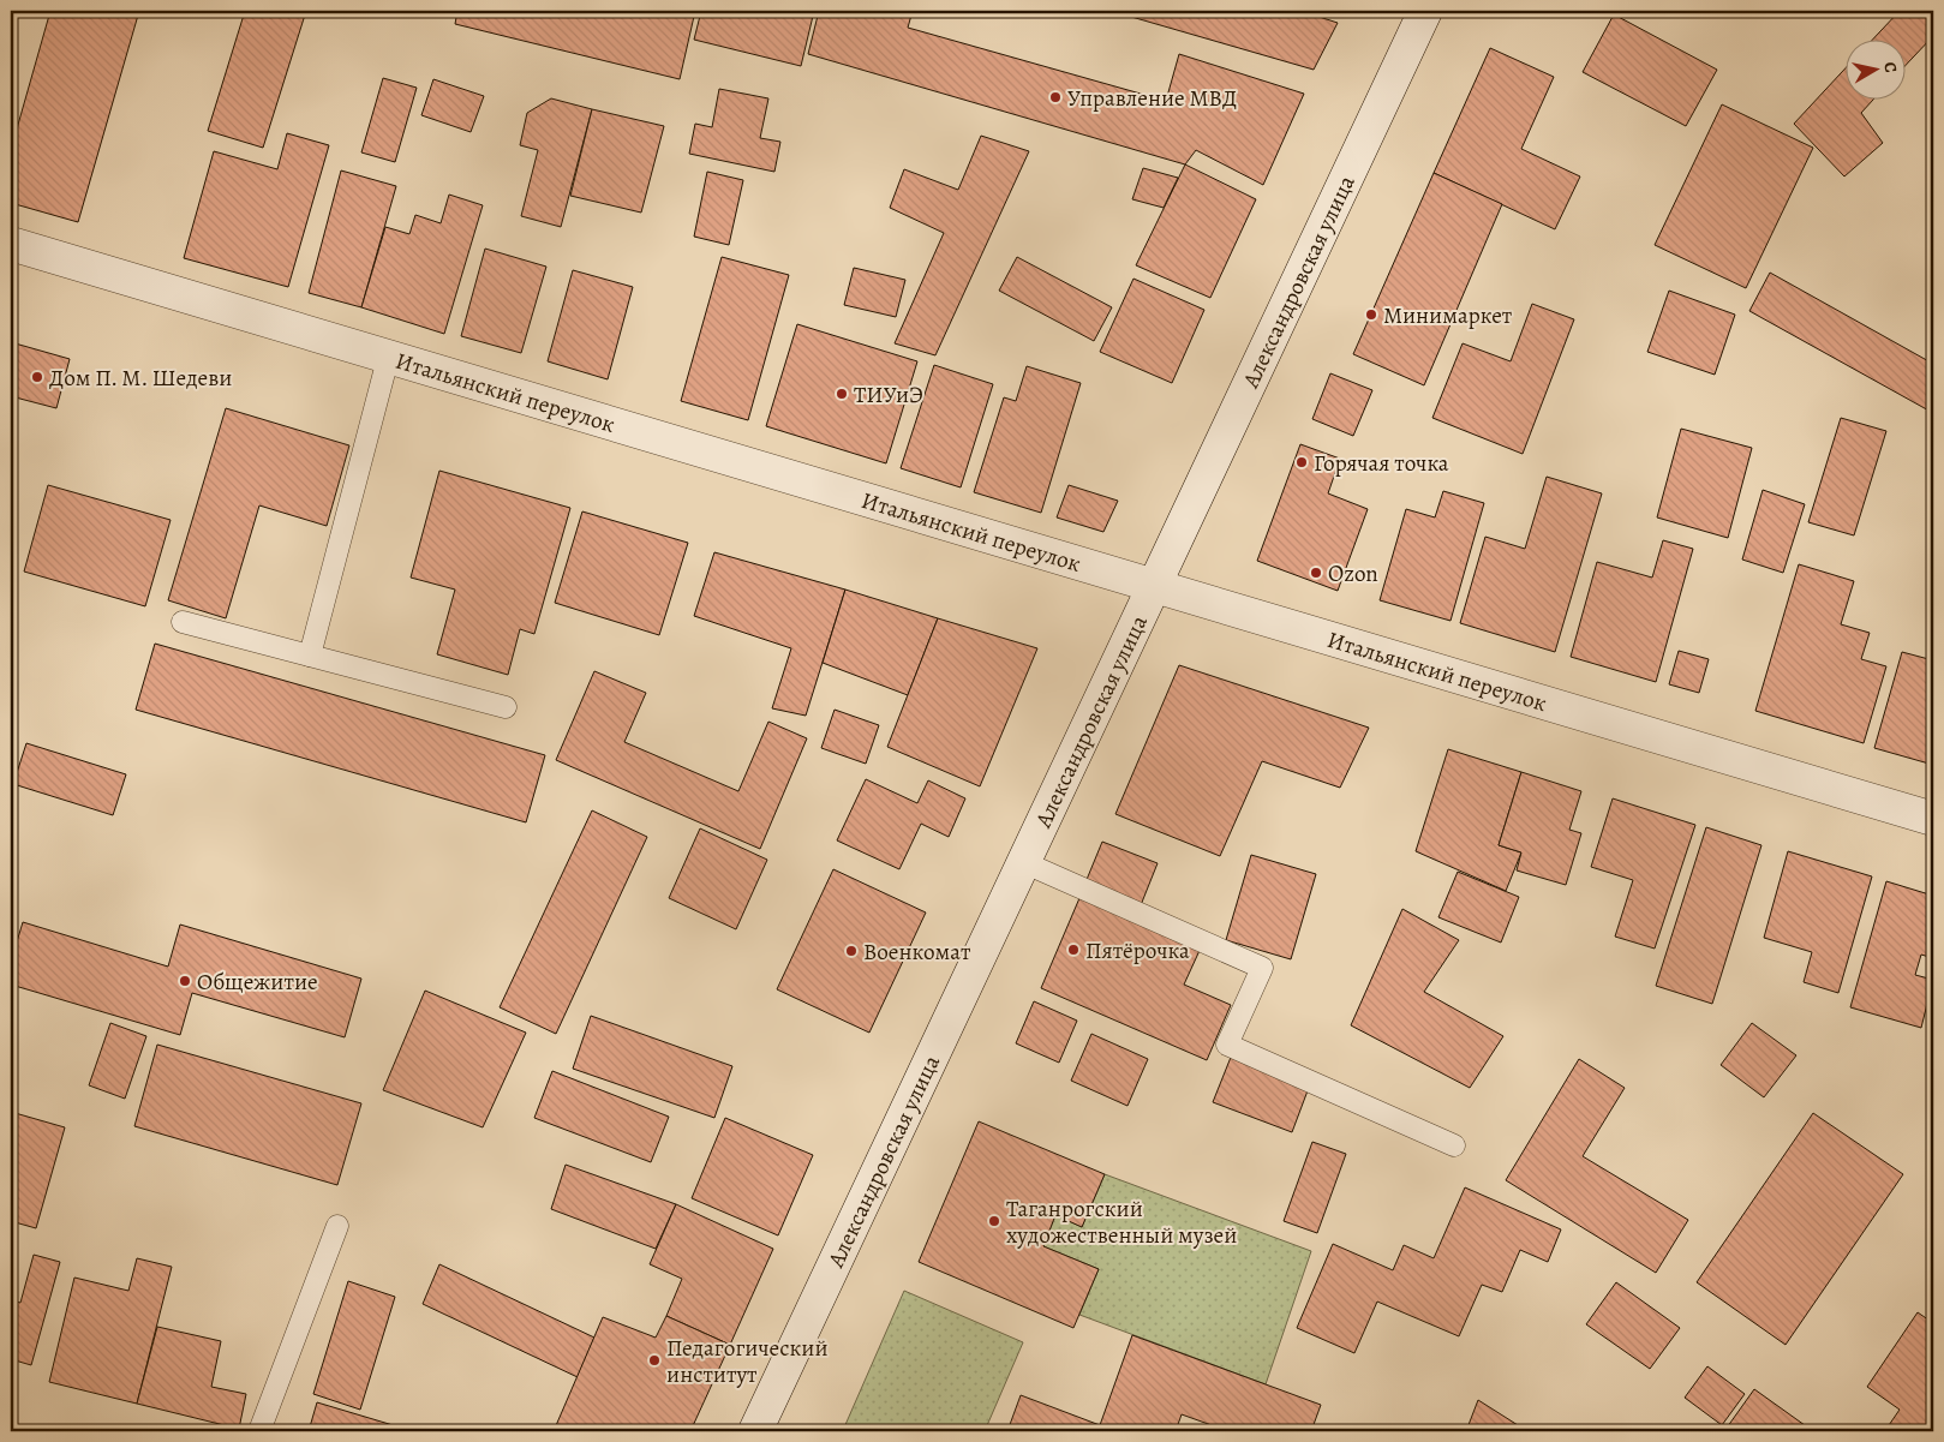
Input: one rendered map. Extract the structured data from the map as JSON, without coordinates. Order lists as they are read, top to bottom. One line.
{"streets":{"street":["Александровская улица","Итальянский переулок"]},"crossings":[["Александровская улица","Итальянский переулок"]],"places":["Управление МВД","Минимаркет","Дом П. М. Шедеви","ТИУиЭ","Горячая точка","Ozon","Пятёрочка","Военкомат","Общежитие","Таганрогский художественный музей","Педагогический институт"],"north":"right"}
